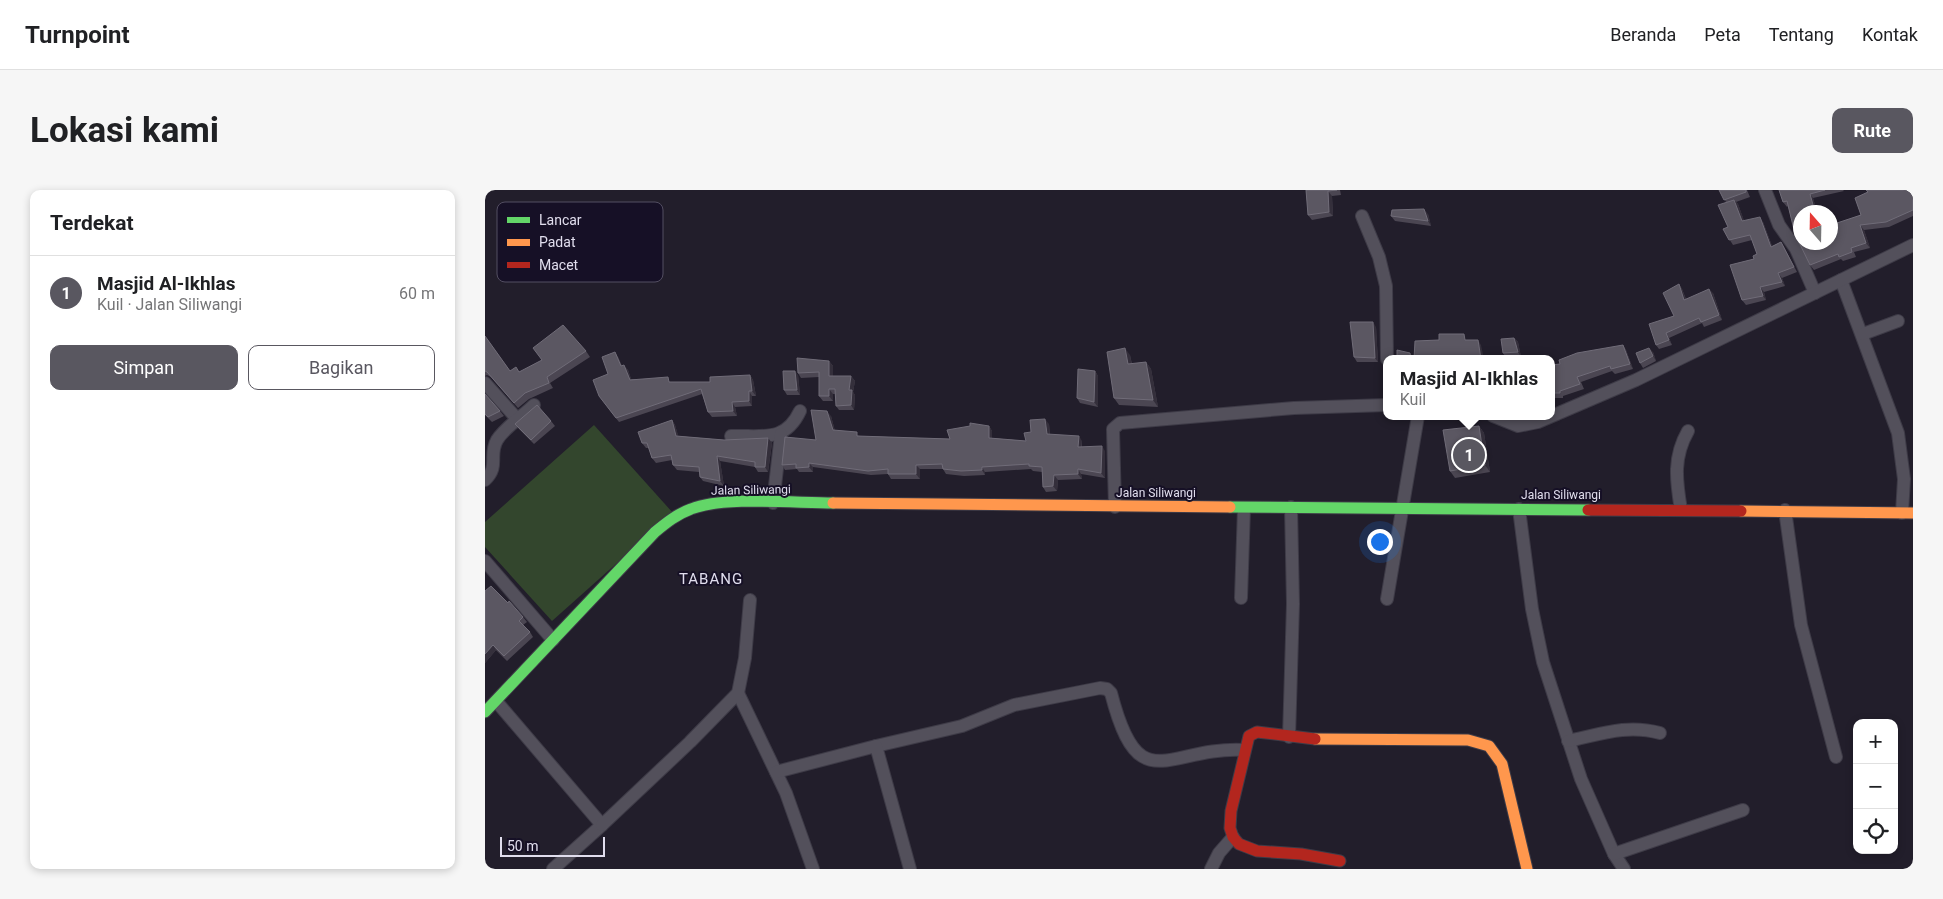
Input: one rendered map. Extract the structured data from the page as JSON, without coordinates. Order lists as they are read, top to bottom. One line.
{"streets":{"main road":["Jalan Siliwangi"]},"districts":["TABANG"],"legend":["Lancar","Padat","Macet"],"scale_bar":"50 m","north":"top","page":{"header":"Turnpoint","nav":["Beranda","Peta","Tentang","Kontak"],"buttons":["Rute",["Simpan","Bagikan"]],"title":"Lokasi kami","heading":"Terdekat","list":[{"mark":"1","name":"Masjid Al-Ikhlas","note":"Kuil · Jalan Siliwangi","value":"60 m"}],"popup":["Masjid Al-Ikhlas","Kuil"],"pins":"1","map_buttons":["+","−"],"scale":"50 m"}}
